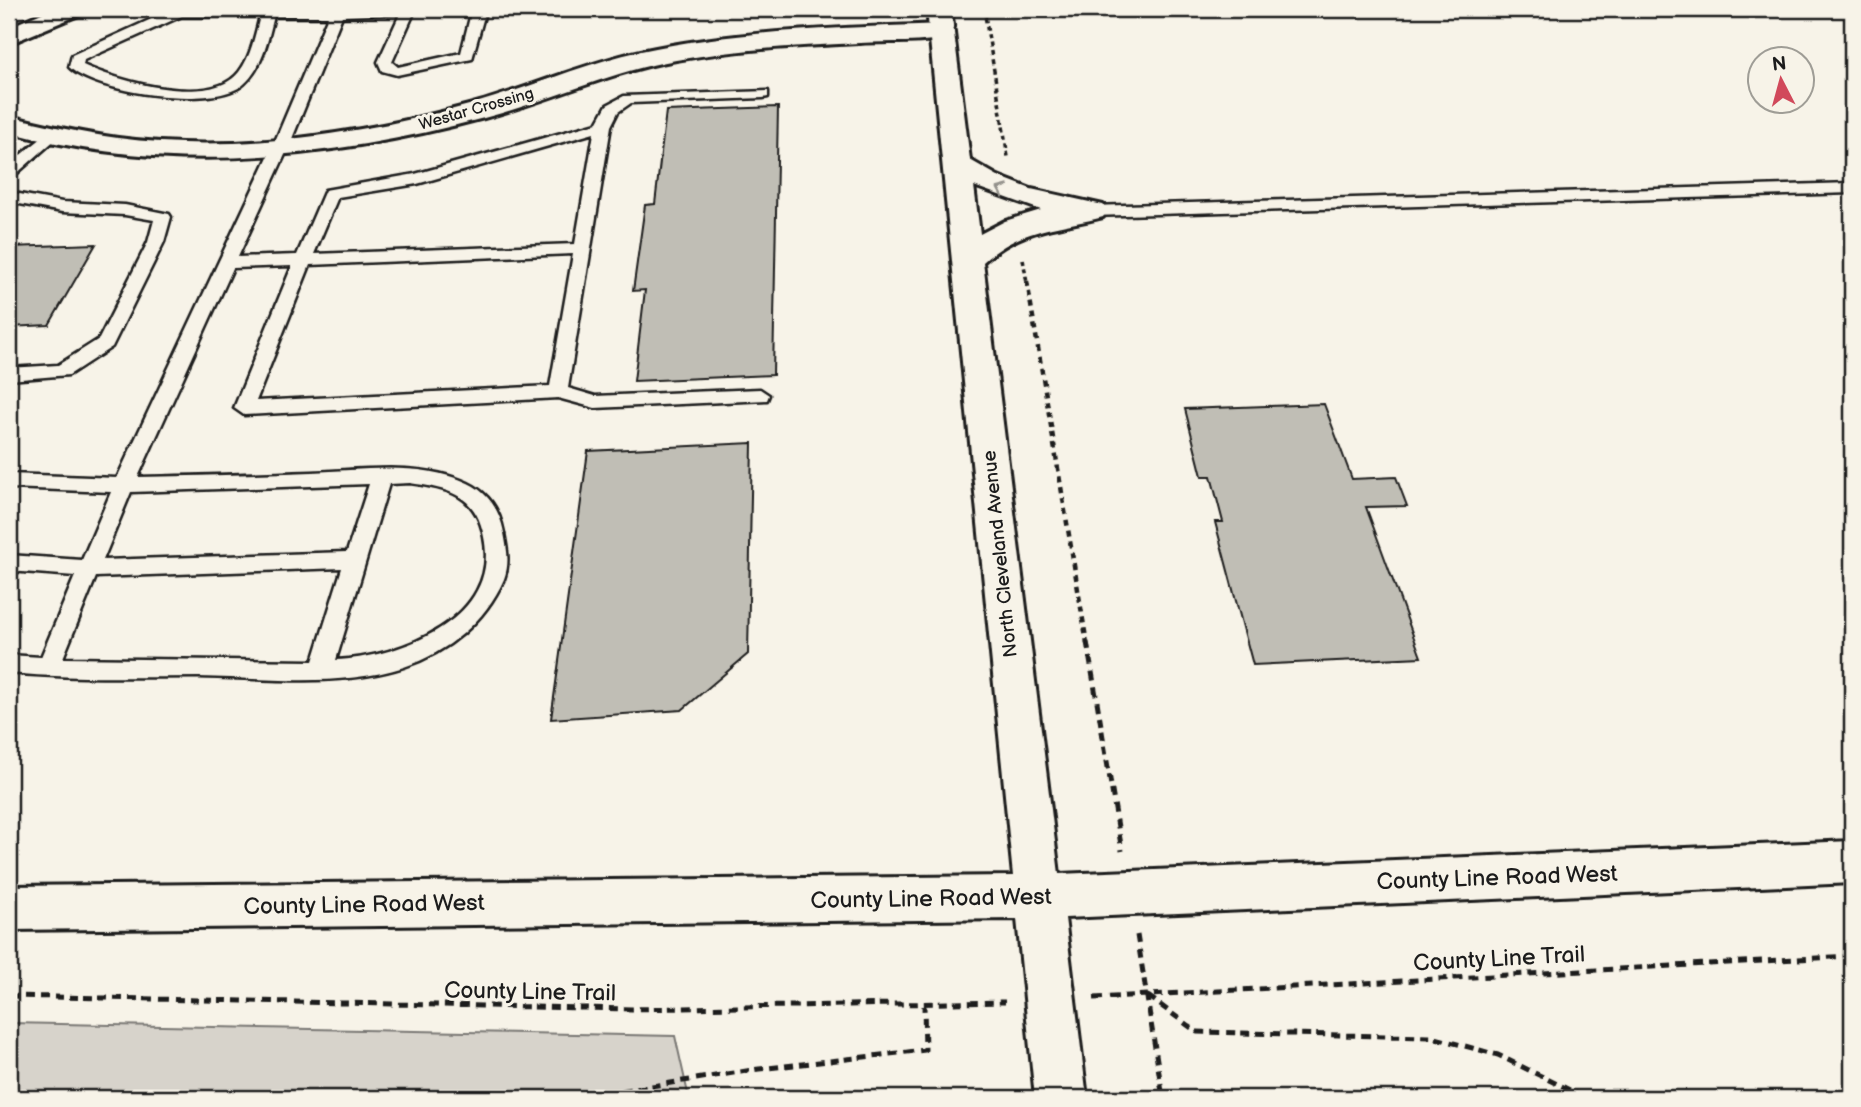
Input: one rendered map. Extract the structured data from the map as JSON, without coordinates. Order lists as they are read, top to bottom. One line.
{"streets":{"main road":["Westar Crossing","North Cleveland Avenue","County Line Road West"],"path":["County Line Trail"]},"crossings":[["Westar Crossing","North Cleveland Avenue"],["North Cleveland Avenue","County Line Road West"],["North Cleveland Avenue","County Line Trail"]],"north":"top"}
